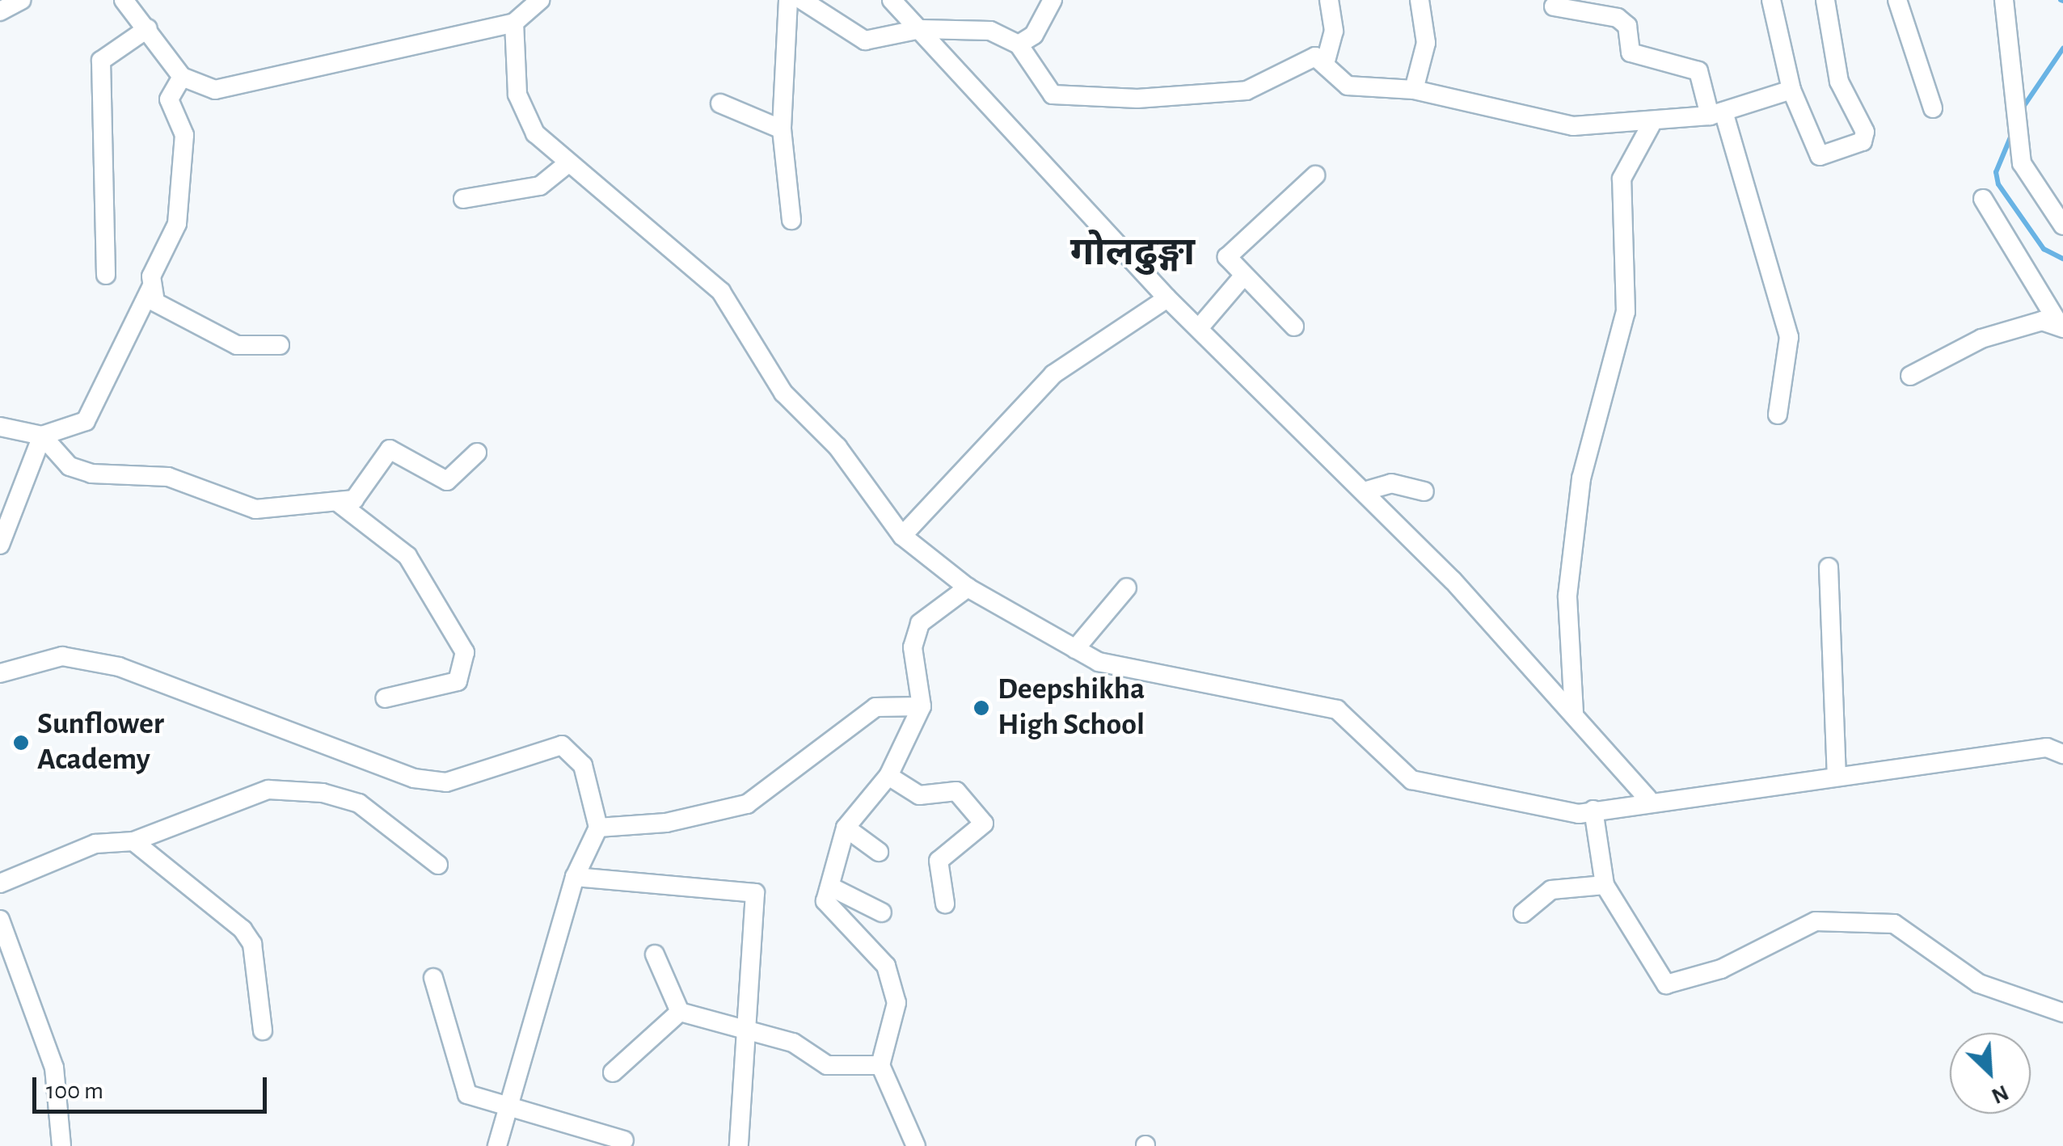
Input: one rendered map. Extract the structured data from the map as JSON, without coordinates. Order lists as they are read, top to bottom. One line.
{"districts":["गोलढुङ्गा"],"places":["Deepshikha High School","Sunflower Academy"],"scale_bar":"100 m","north":"bottom right"}
